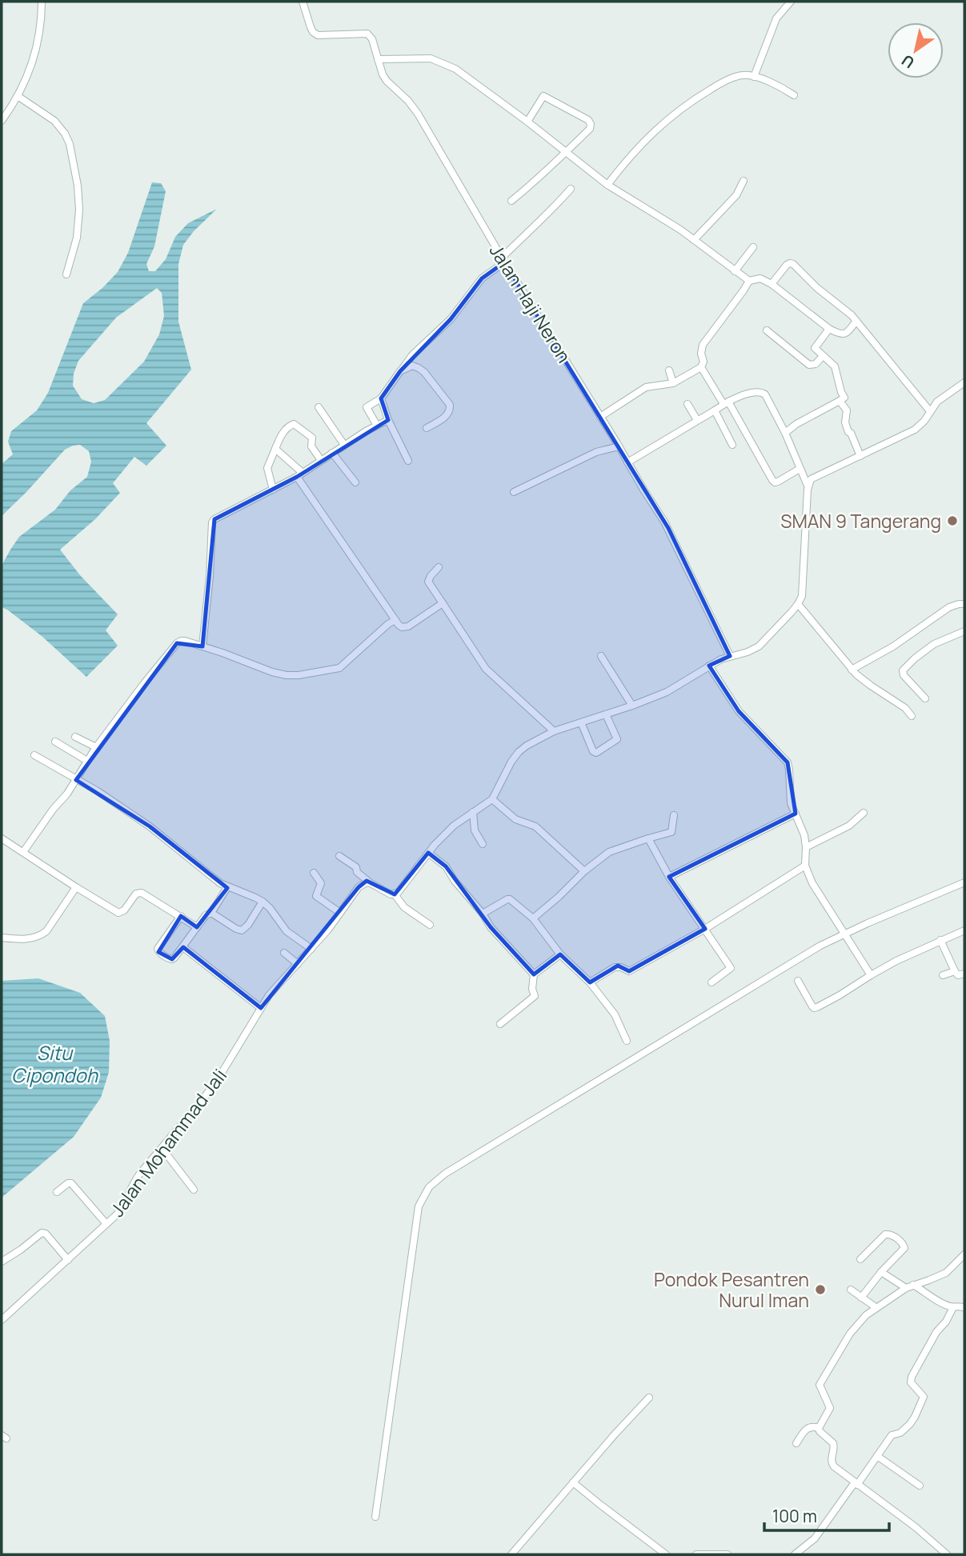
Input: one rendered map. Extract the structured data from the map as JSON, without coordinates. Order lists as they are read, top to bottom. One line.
{"streets":{"street":["Jalan Haji Neron","Jalan Mohammad Jali"]},"water":["Situ Cipondoh"],"places":["SMAN 9 Tangerang","Pondok Pesantren Nurul Iman"],"scale_bar":"100 m","north":"bottom left"}
